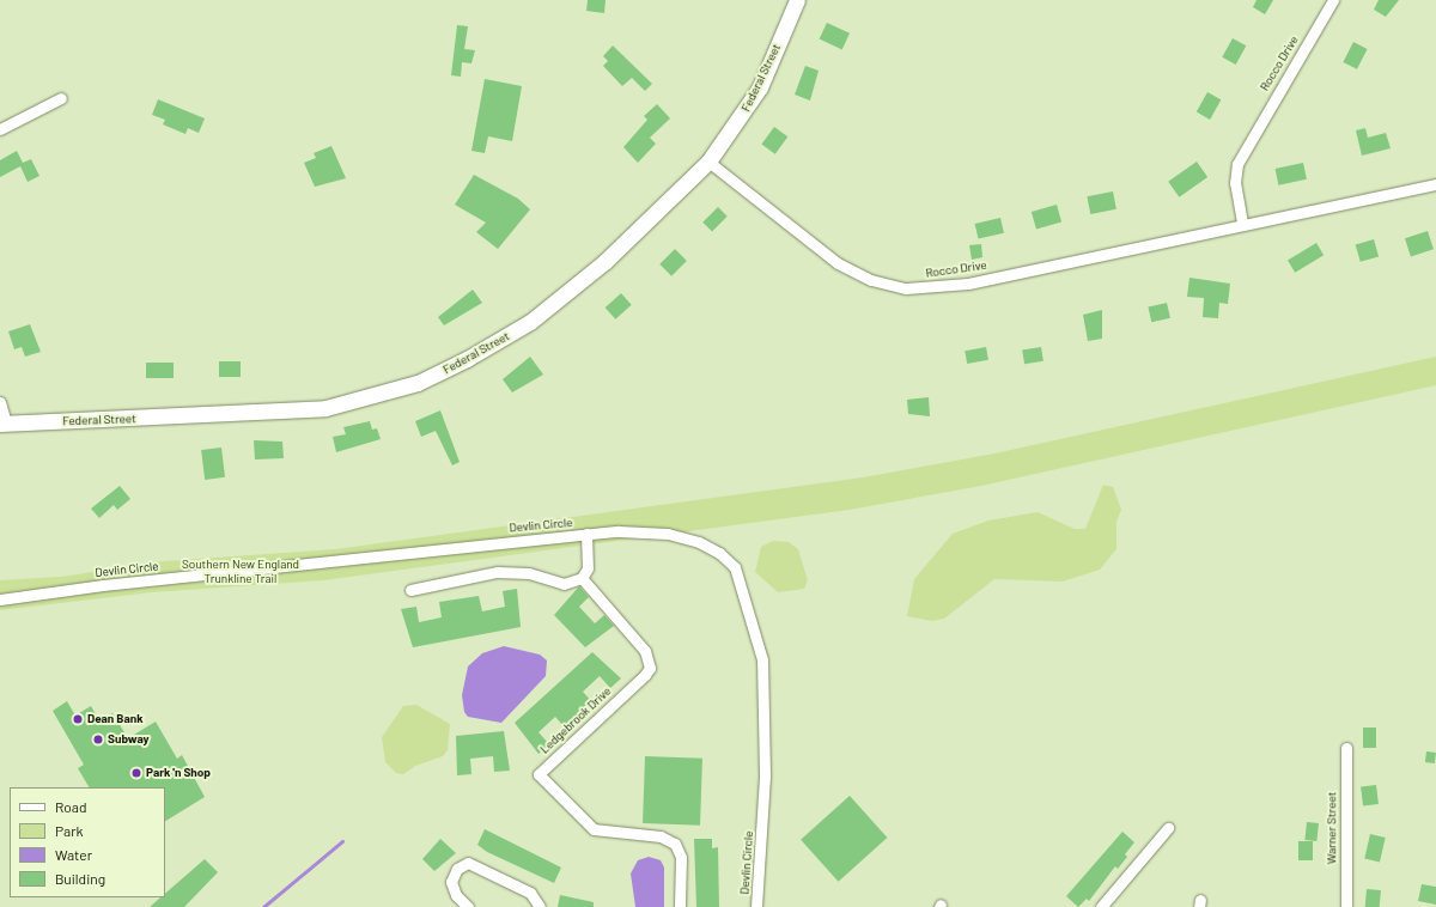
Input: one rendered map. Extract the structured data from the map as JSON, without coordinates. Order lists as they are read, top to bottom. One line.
{"streets":{"street":["Rocco Drive","Federal Street","Devlin Circle","Ledgebrook Drive","Warner Street"]},"crossings":[["Rocco Drive","Federal Street"]],"parks":["Southern New England Trunkline Trail"],"places":["Dean Bank","Subway","Park 'n Shop"],"legend":["Road","Park","Water","Building"]}
